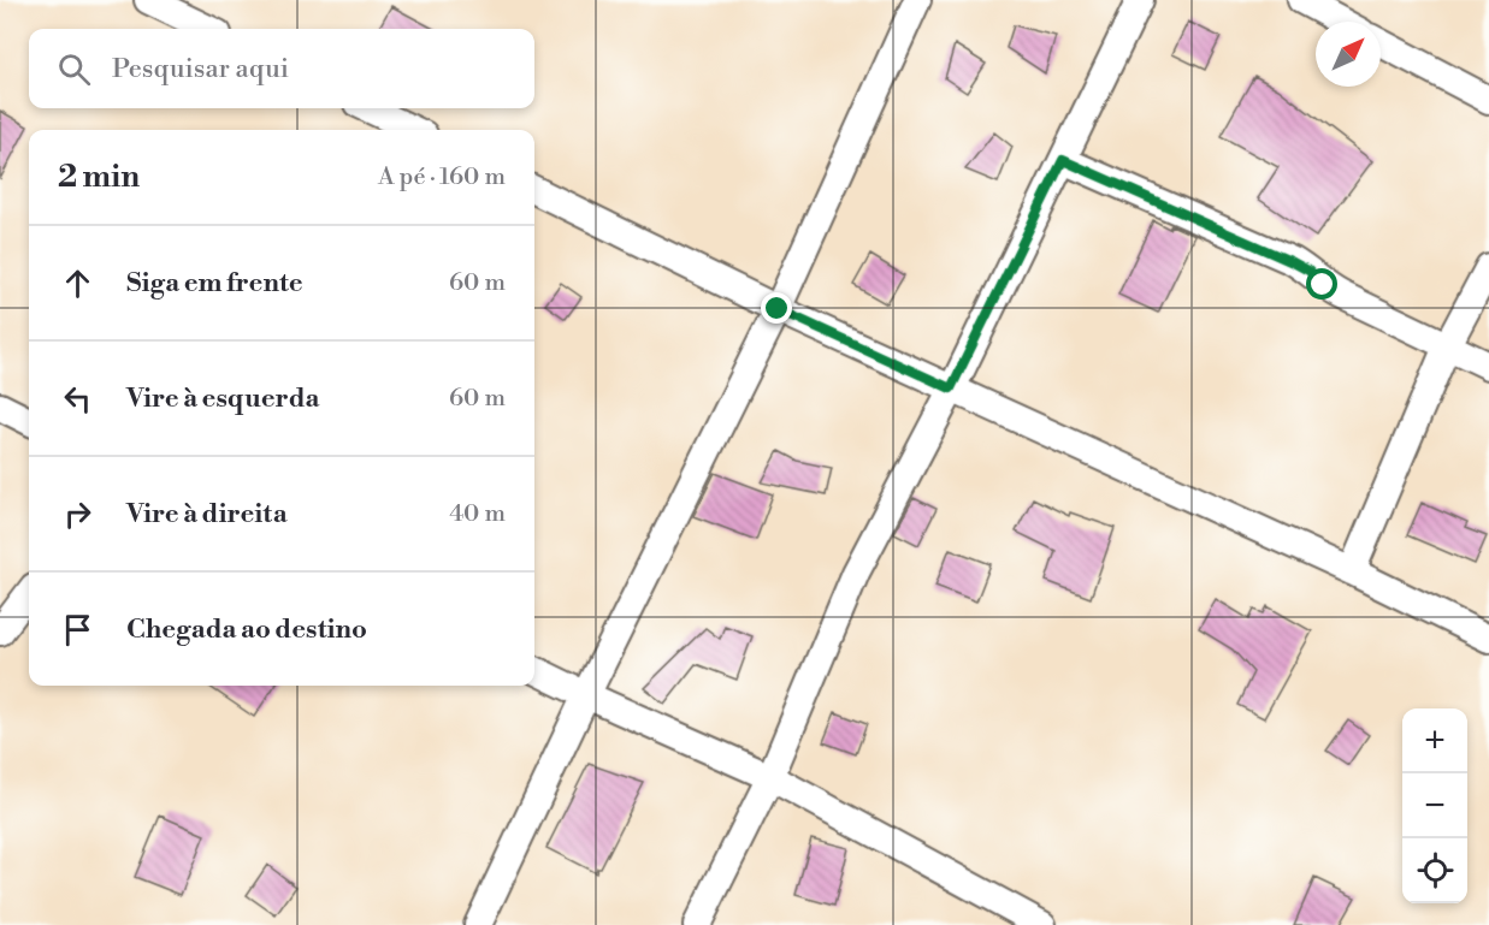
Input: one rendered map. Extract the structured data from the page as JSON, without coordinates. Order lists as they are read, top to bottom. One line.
{"north":"top right","page":{"search":"Pesquisar aqui","heading":["2 min","A pé · 160 m"],"list":[["Siga em frente","60 m"],["Vire à esquerda","60 m"],["Vire à direita","40 m"],"Chegada ao destino"],"map_buttons":["+","−"]}}
